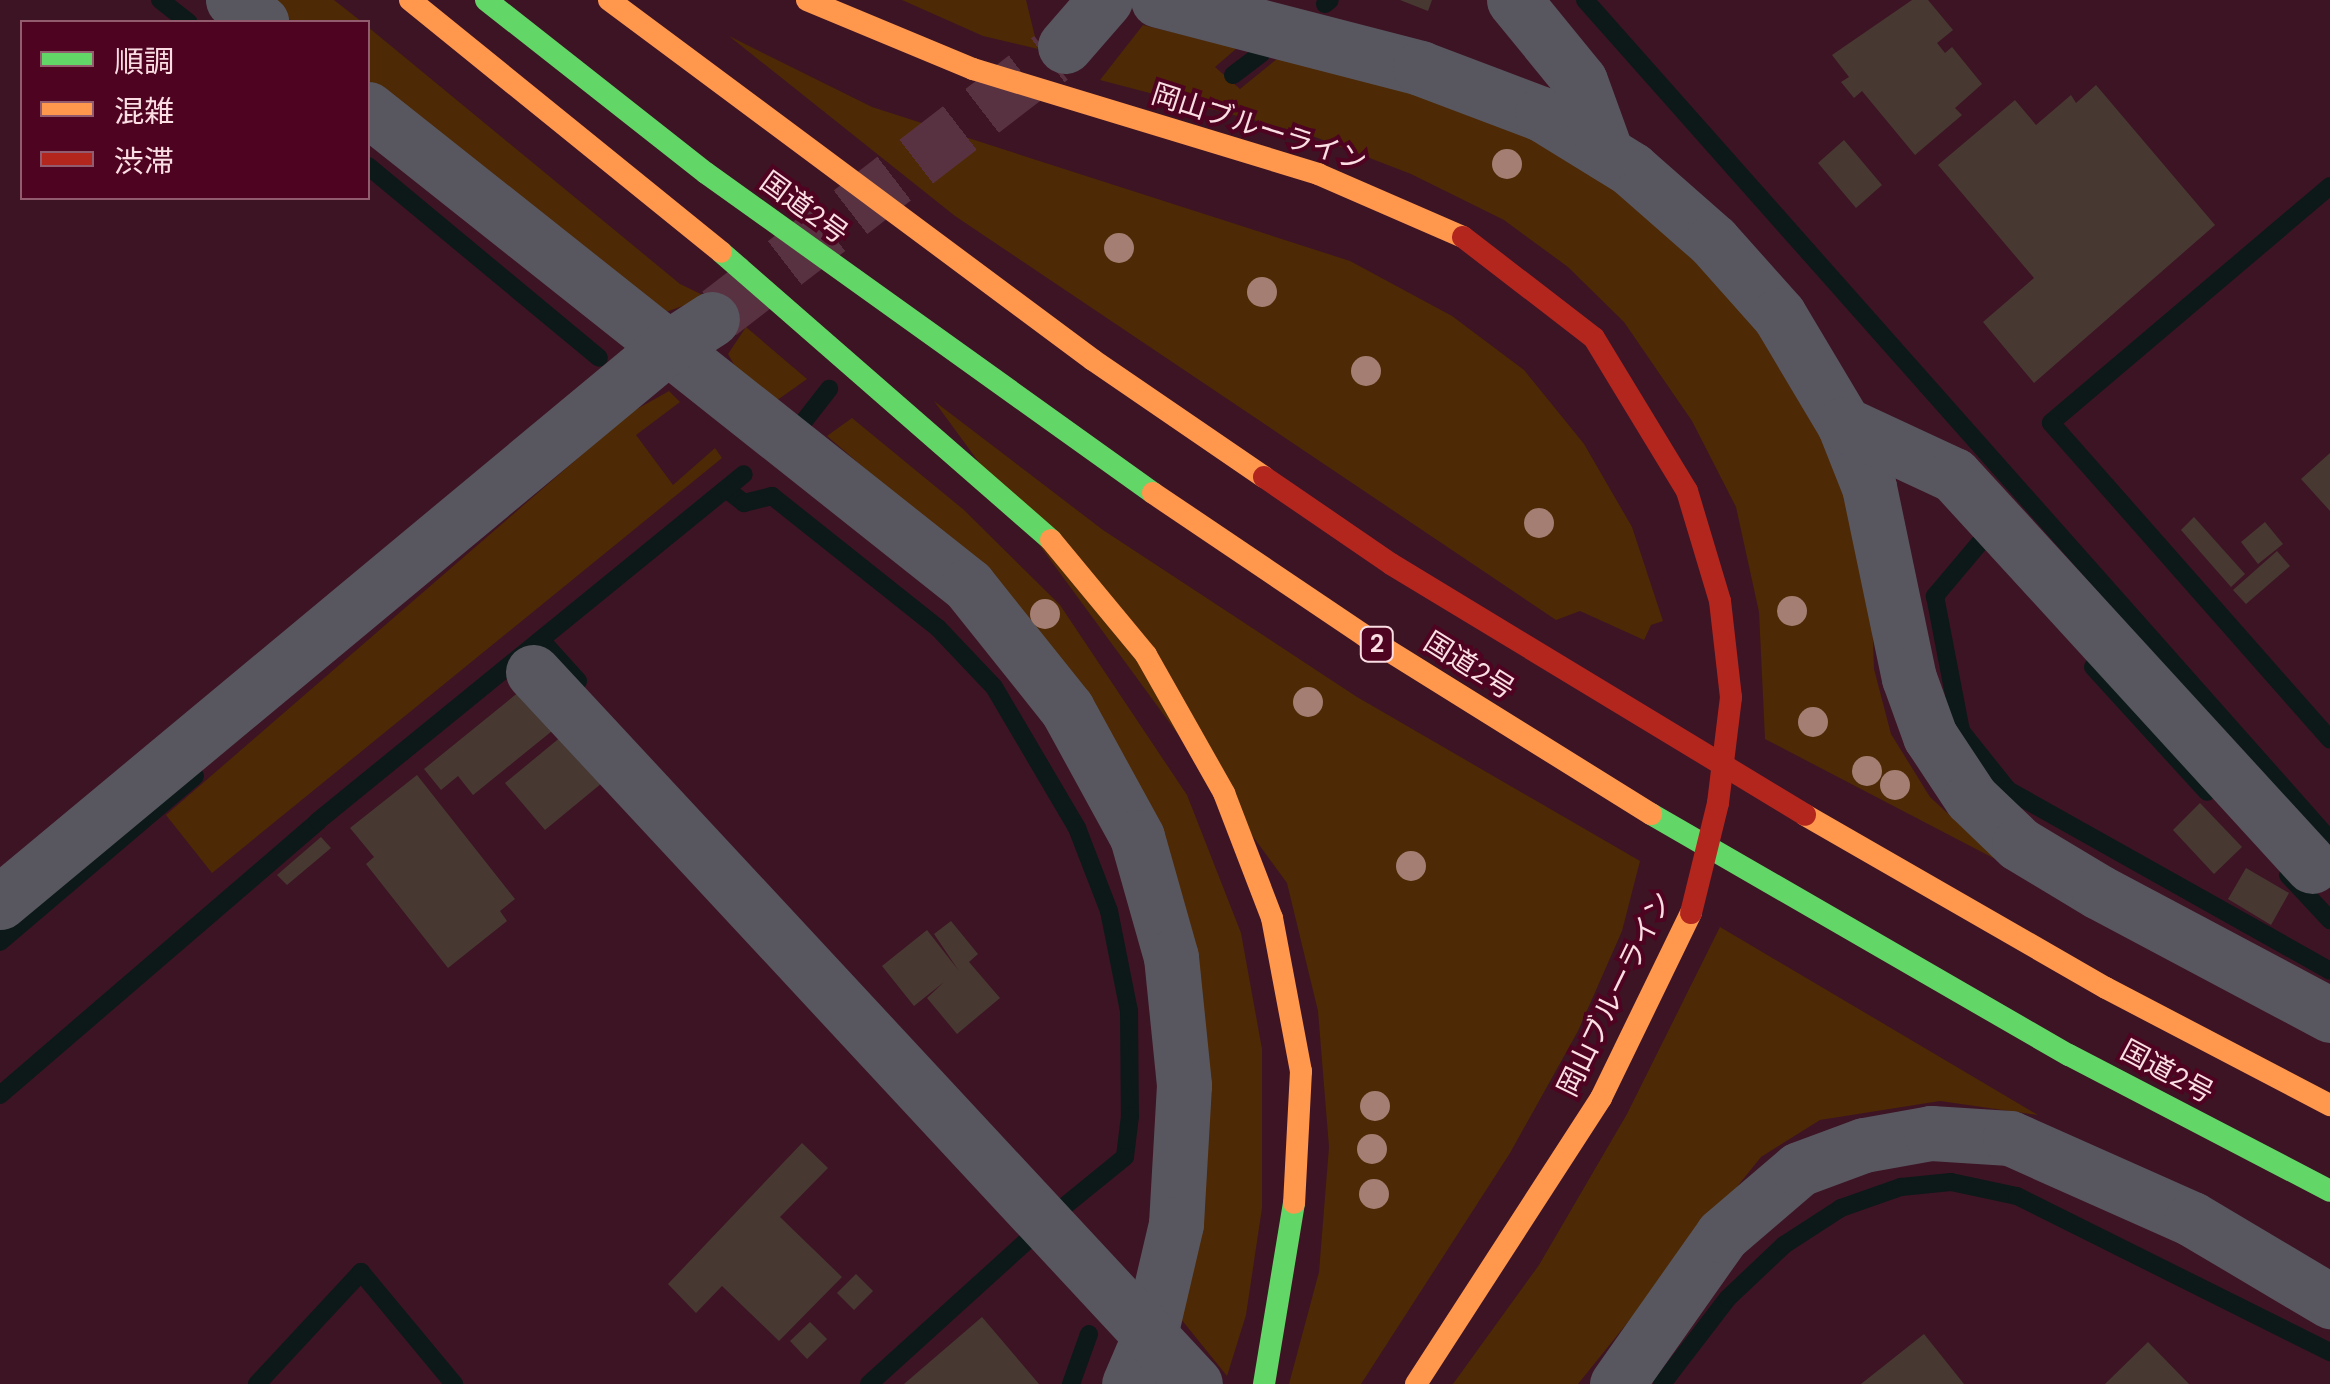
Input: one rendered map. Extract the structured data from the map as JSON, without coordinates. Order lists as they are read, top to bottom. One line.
{"streets":{"main road":["岡山ブルーライン","国道2号","2"]},"legend":["順調","混雑","渋滞"]}
